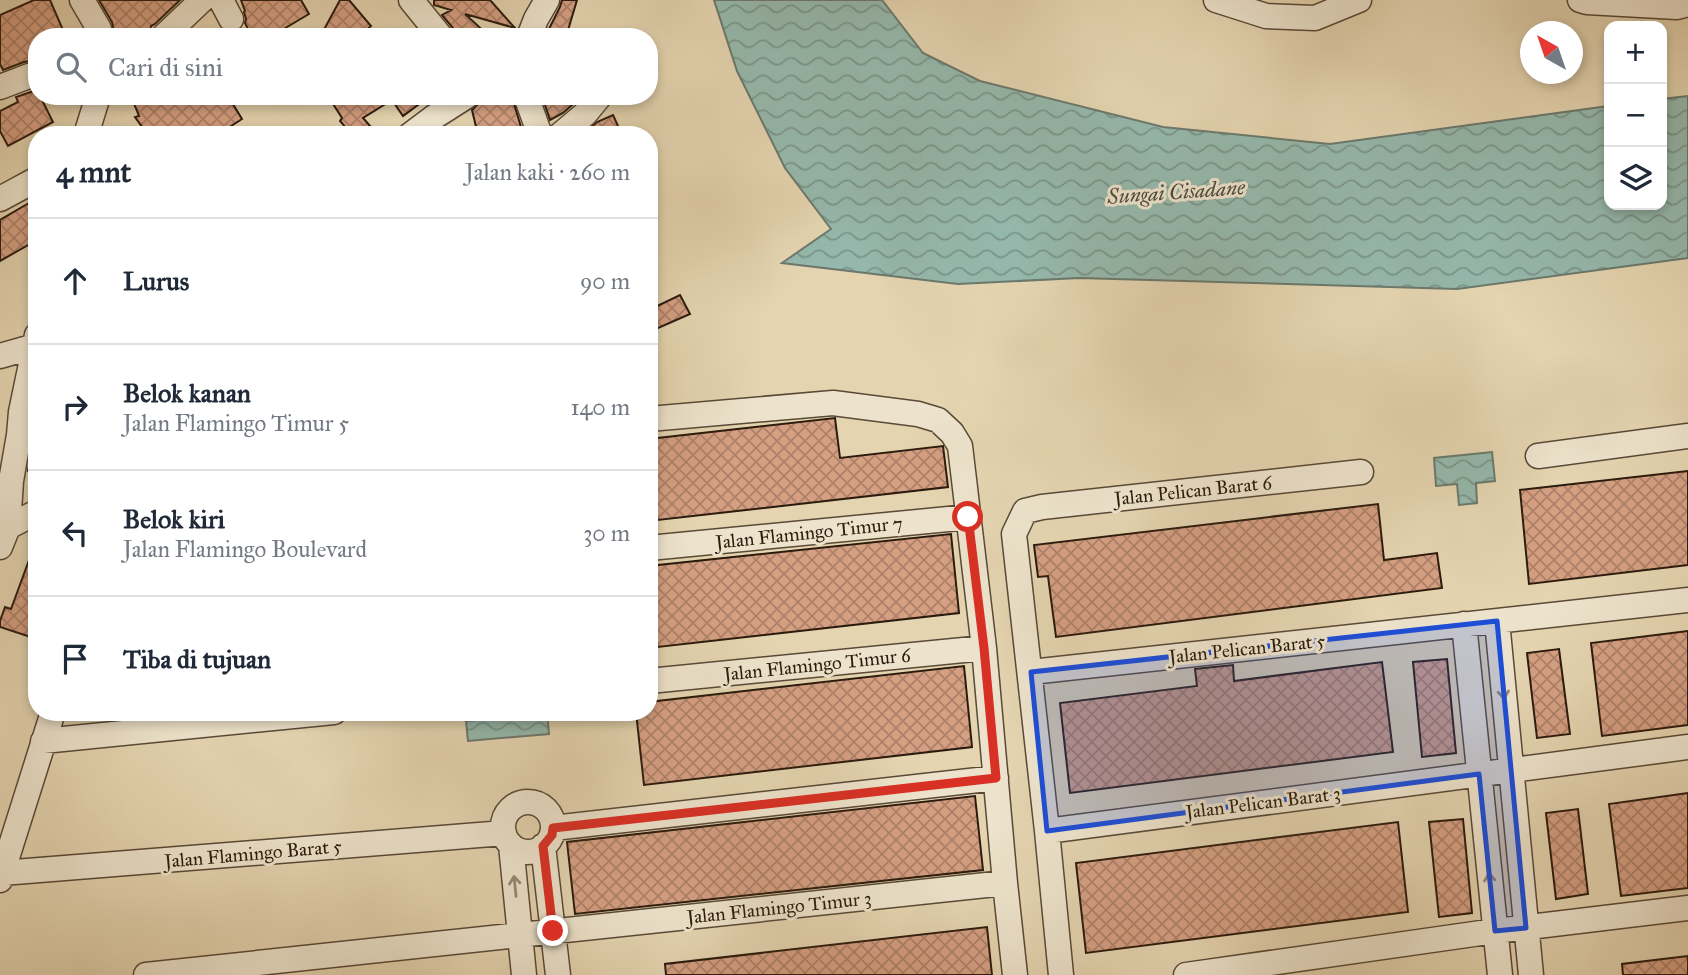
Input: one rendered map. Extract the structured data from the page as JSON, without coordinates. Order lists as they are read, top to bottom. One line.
{"streets":{"street":["Jalan Pelican Barat 6","Jalan Flamingo Timur 7","Jalan Pelican Barat 5","Jalan Flamingo Timur 6","Jalan Pelican Barat 3","Jalan Flamingo Barat 5","Jalan Flamingo Timur 3"]},"crossings":[["Jalan Pelican Barat 6","Jalan Pelican Barat 5"]],"water":["Sungai Cisadane"],"north":"top left","page":{"map_buttons":["+","−"],"search":"Cari di sini","heading":["4 mnt","Jalan kaki · 260 m"],"list":[["Lurus","90 m"],["Belok kanan","Jalan Flamingo Timur 5","140 m"],["Belok kiri","Jalan Flamingo Boulevard","30 m"],"Tiba di tujuan"]}}
